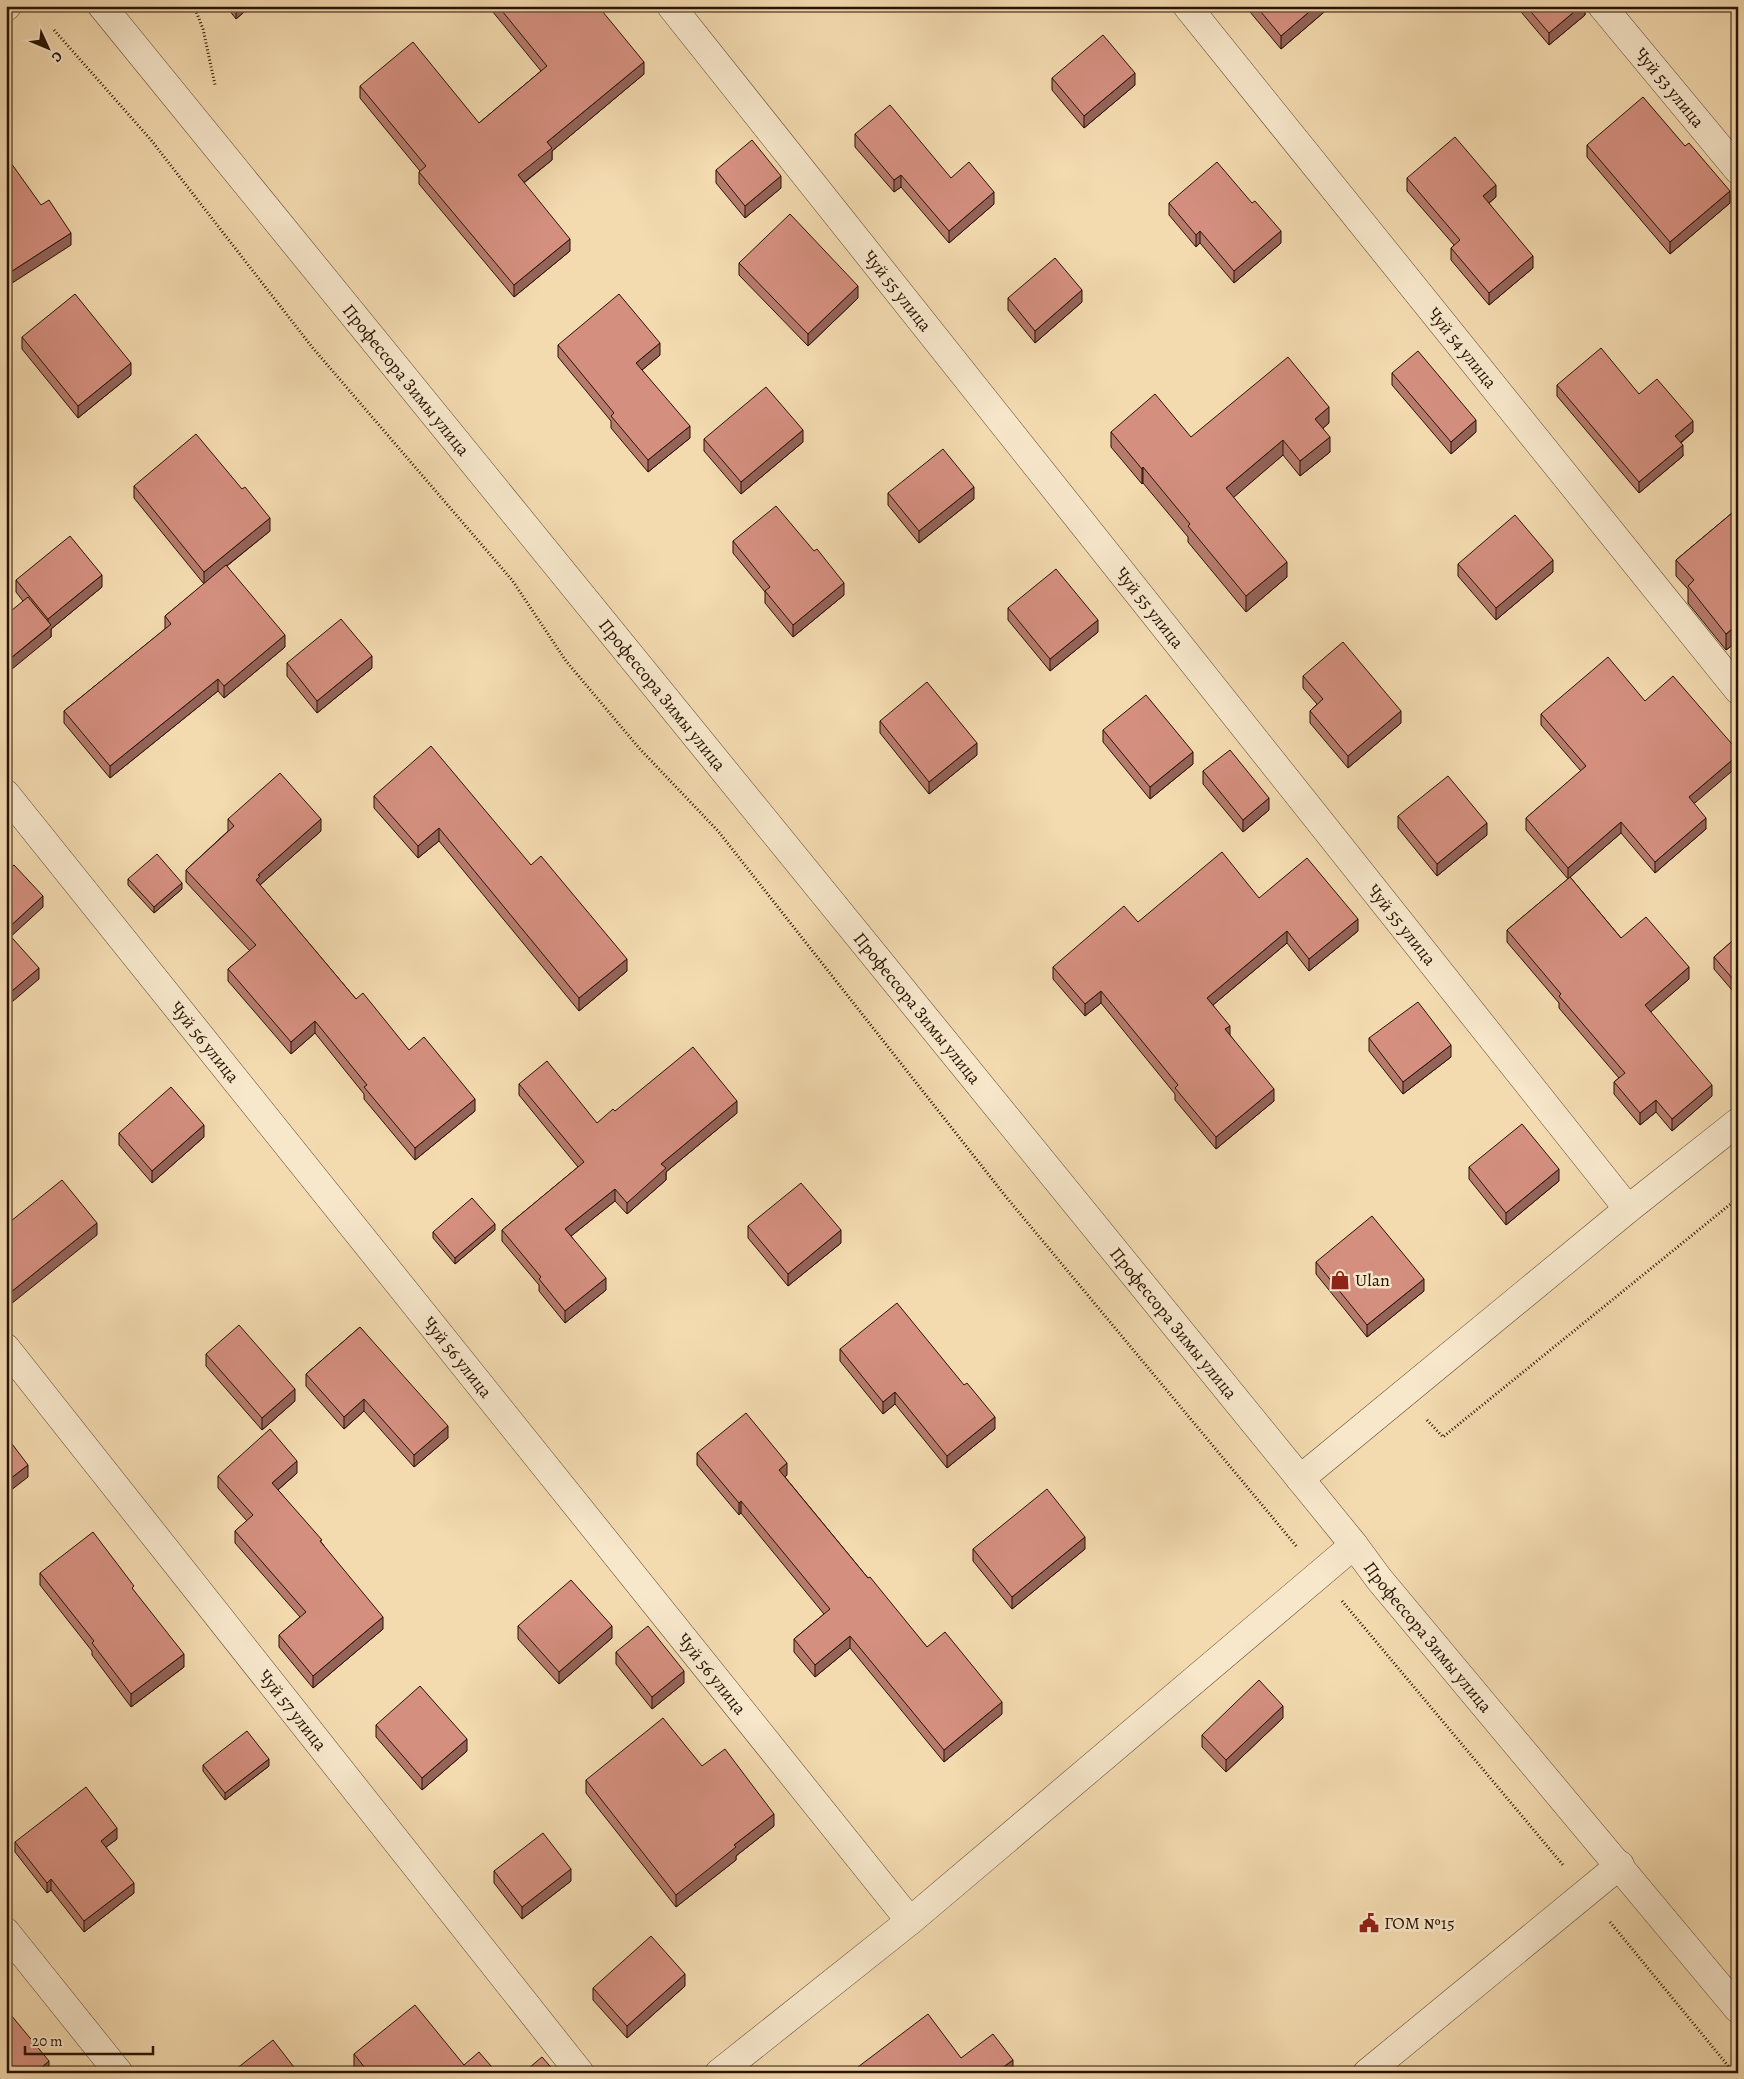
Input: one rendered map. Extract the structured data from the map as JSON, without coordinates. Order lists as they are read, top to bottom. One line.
{"streets":{"street":["Чуй 53 улица","Чуй 55 улица","Чуй 54 улица","Профессора Зимы улица","Чуй 56 улица","Чуй 57 улица"]},"places":{"shop":["Ulan"],"public building":["ГОМ №15"]},"scale_bar":"20 m","north":"bottom right"}
